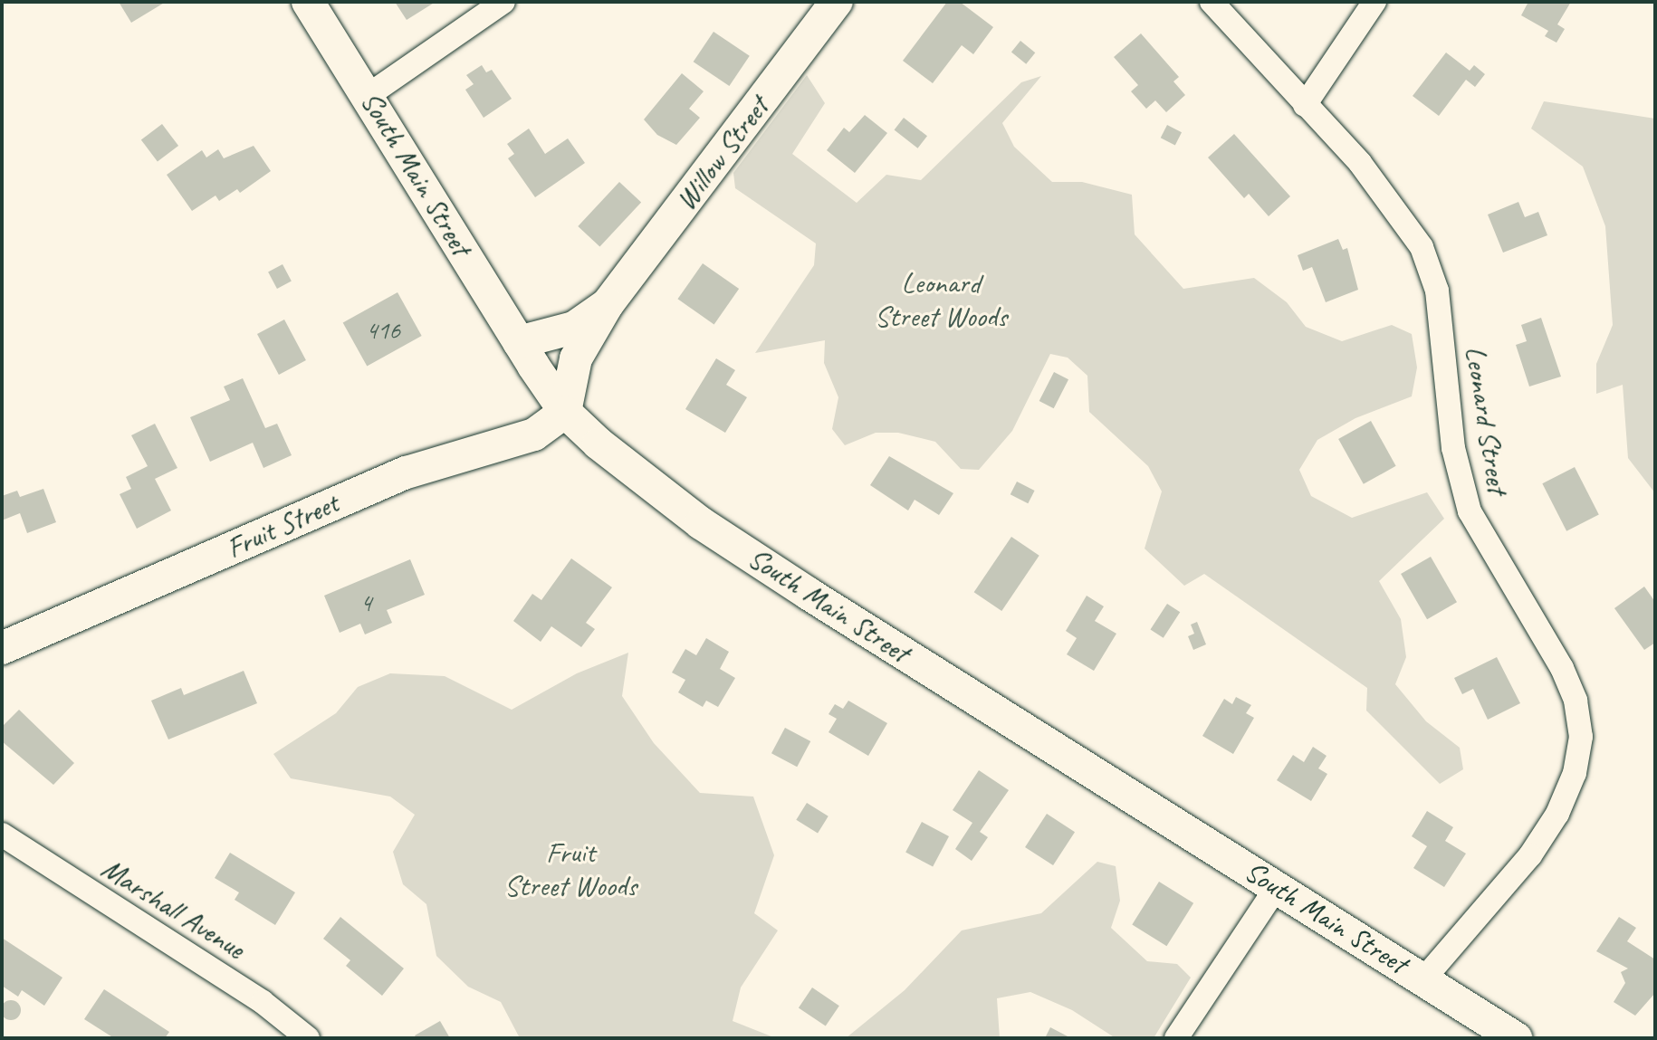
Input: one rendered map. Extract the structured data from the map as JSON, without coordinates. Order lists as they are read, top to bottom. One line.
{"streets":{"main road":["Willow Street","South Main Street","Fruit Street"],"street":["Leonard Street","Marshall Avenue"]},"crossings":[["South Main Street","Leonard Street"],["South Main Street","Fruit Street"]],"parks":["Leonard Street Woods","Fruit Street Woods"],"house_numbers":["416","4"]}
